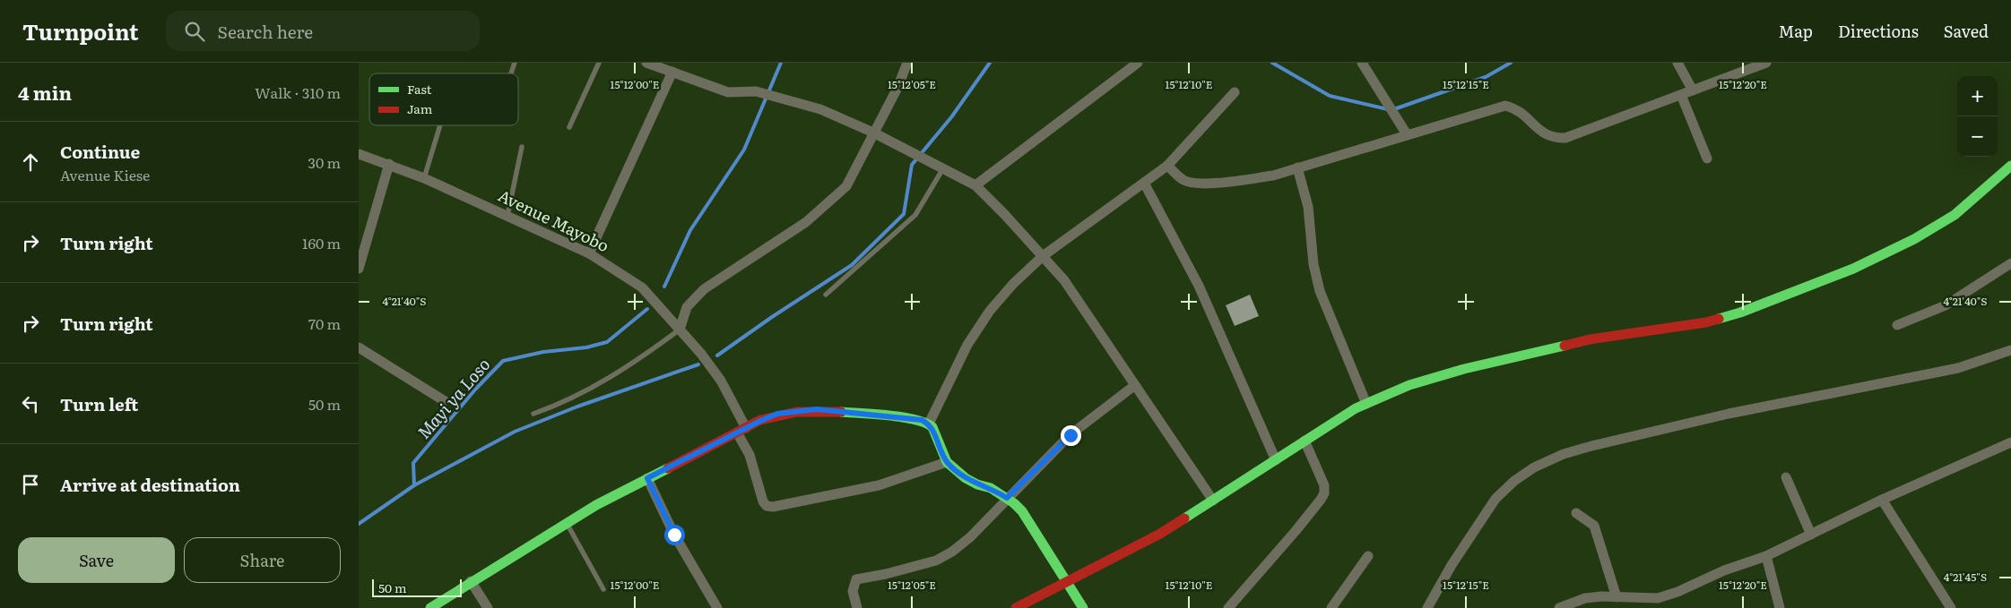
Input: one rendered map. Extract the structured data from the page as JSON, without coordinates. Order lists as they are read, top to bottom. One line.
{"streets":{"street":["Avenue Mayobo"]},"water":["Mayi ya Loso"],"legend":["Fast","Jam"],"scale_bar":"50 m","page":{"header":"Turnpoint","search":"Search here","nav":["Map","Directions","Saved"],"heading":["4 min","Walk · 310 m"],"map_buttons":["+","−"],"list":[["Continue","Avenue Kiese","30 m"],["Turn right","160 m"],["Turn right","70 m"],["Turn left","50 m"],"Arrive at destination"],"buttons":["Save","Share"],"scale":"50 m"},"coordinates":["15°12'00\"E","15°12'05\"E","15°12'10\"E","15°12'15\"E","15°12'20\"E","4°21'40\"S","4°21'45\"S"]}
